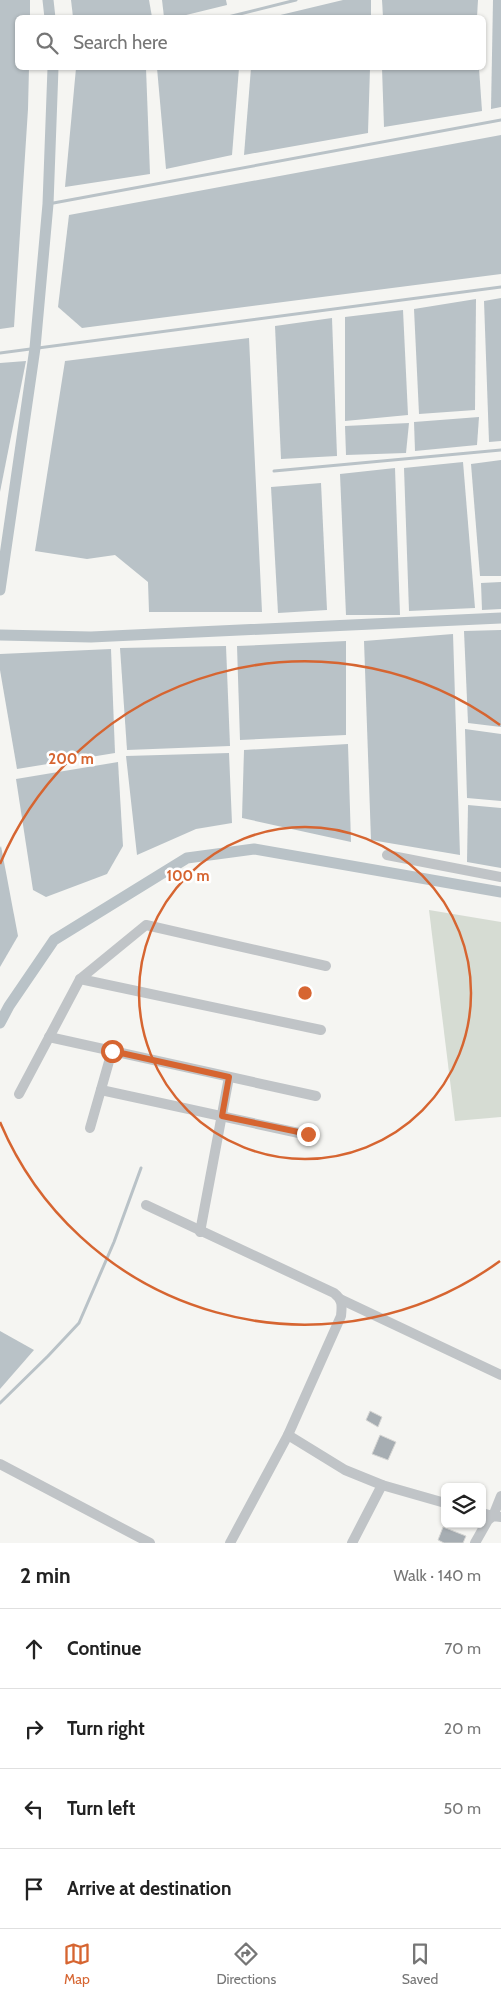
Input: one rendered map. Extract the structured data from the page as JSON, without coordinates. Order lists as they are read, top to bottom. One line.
{"page":{"search":"Search here","heading":["2 min","Walk · 140 m"],"list":[["Continue","70 m"],["Turn right","20 m"],["Turn left","50 m"],"Arrive at destination"],"nav":["Map","Directions","Saved"]},"rings":["200 m","100 m"]}
